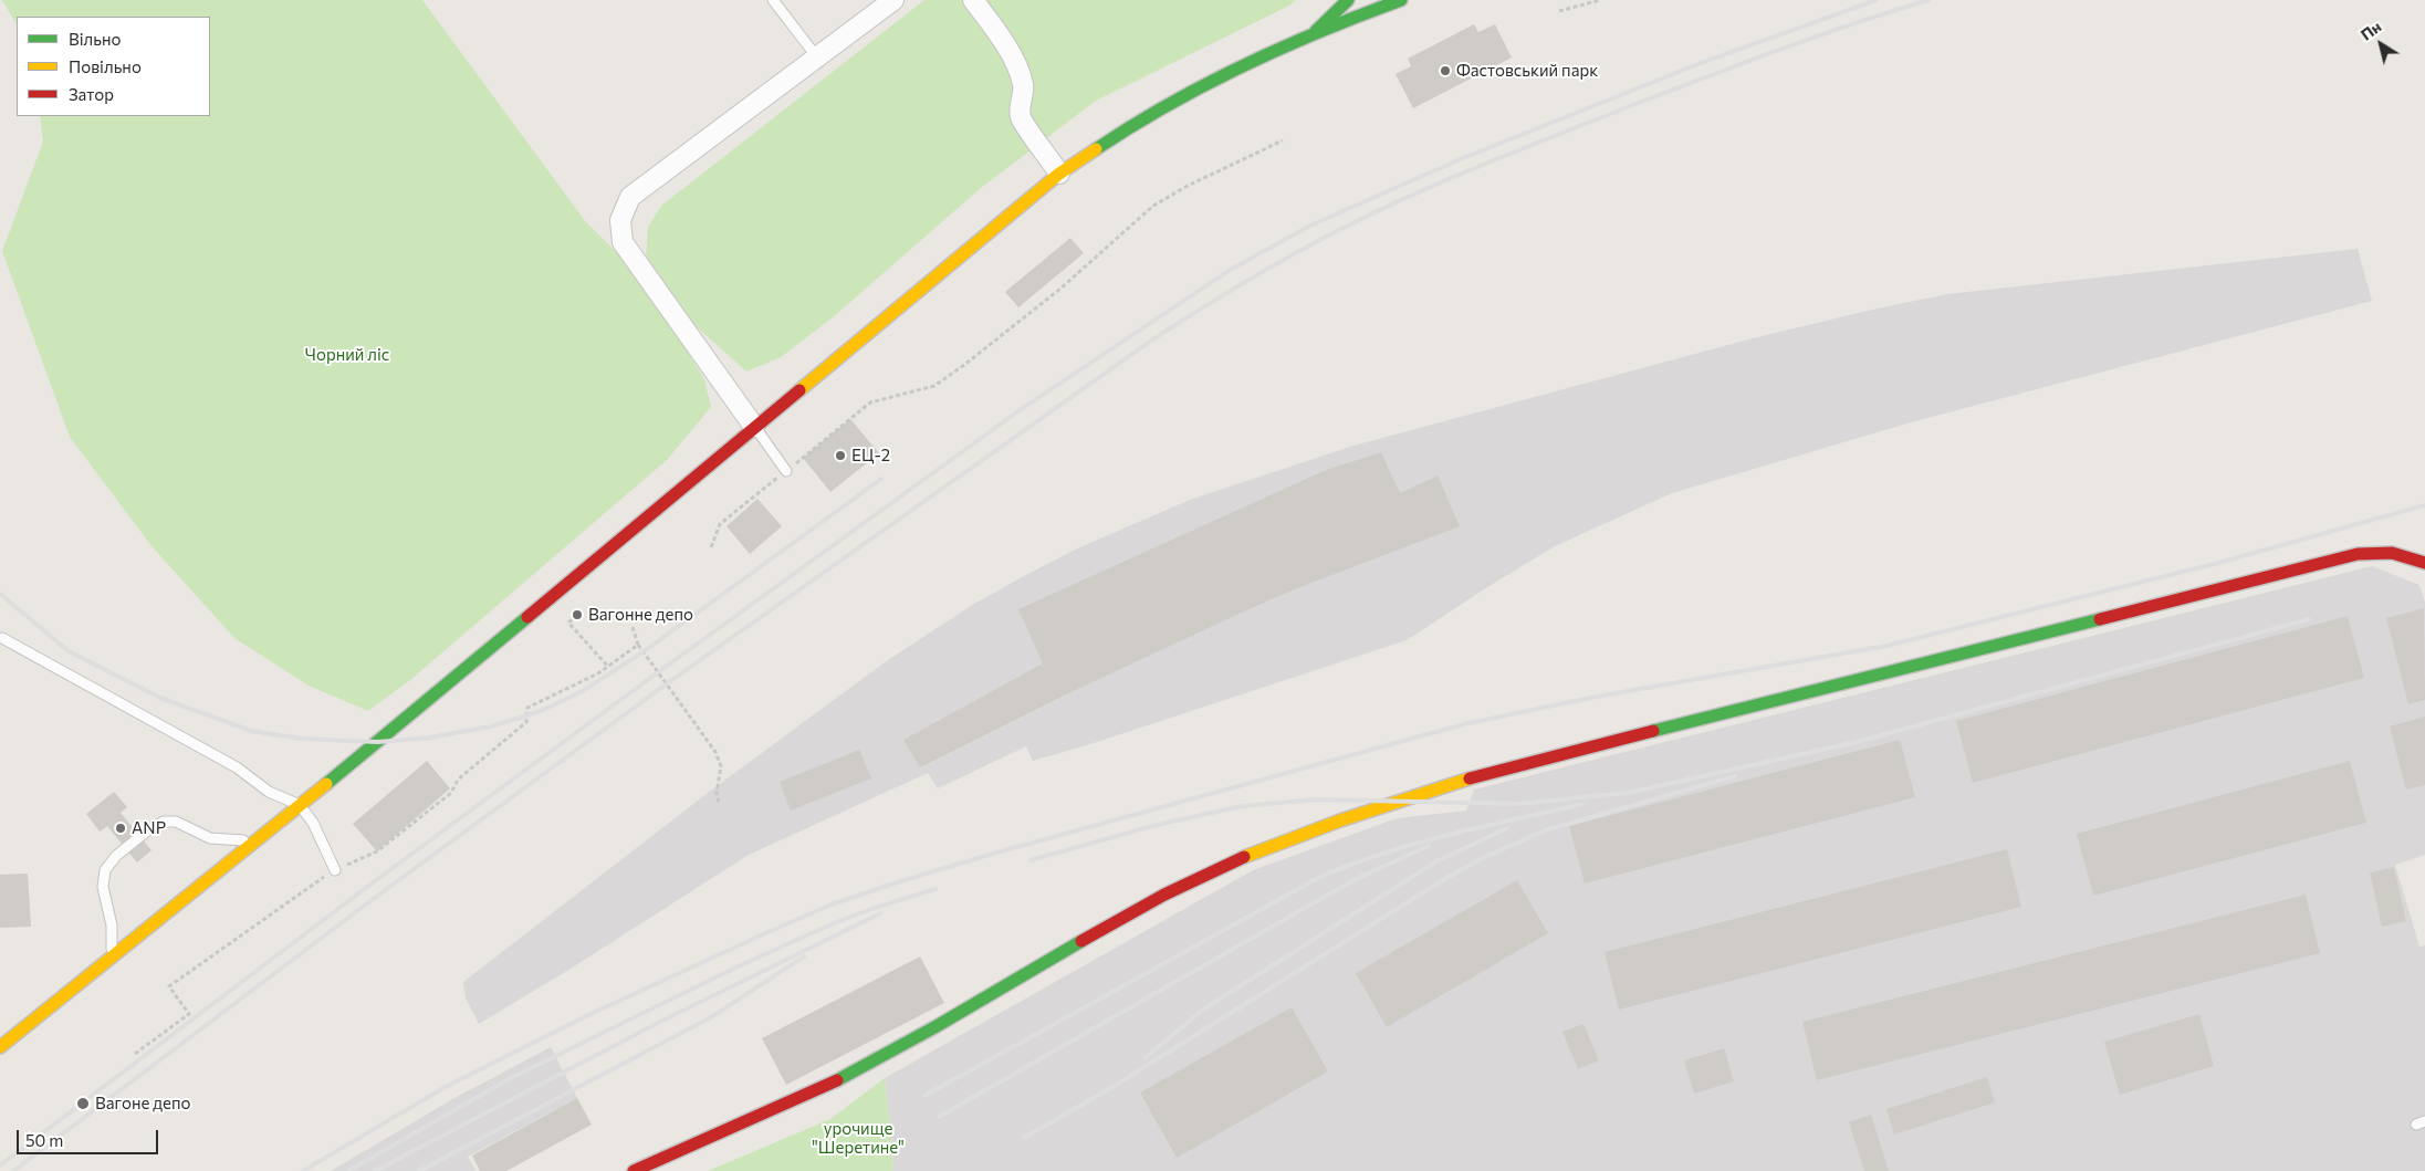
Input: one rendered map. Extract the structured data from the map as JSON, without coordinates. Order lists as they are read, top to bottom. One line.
{"parks":["Чорний ліс","урочище \"Шеретине\""],"places":["Фастовський парк","ЕЦ-2","Вагонне депо","ANP","Вагоне депо"],"legend":["Вільно","Повільно","Затор"],"scale_bar":"50 m","north":"top left"}
